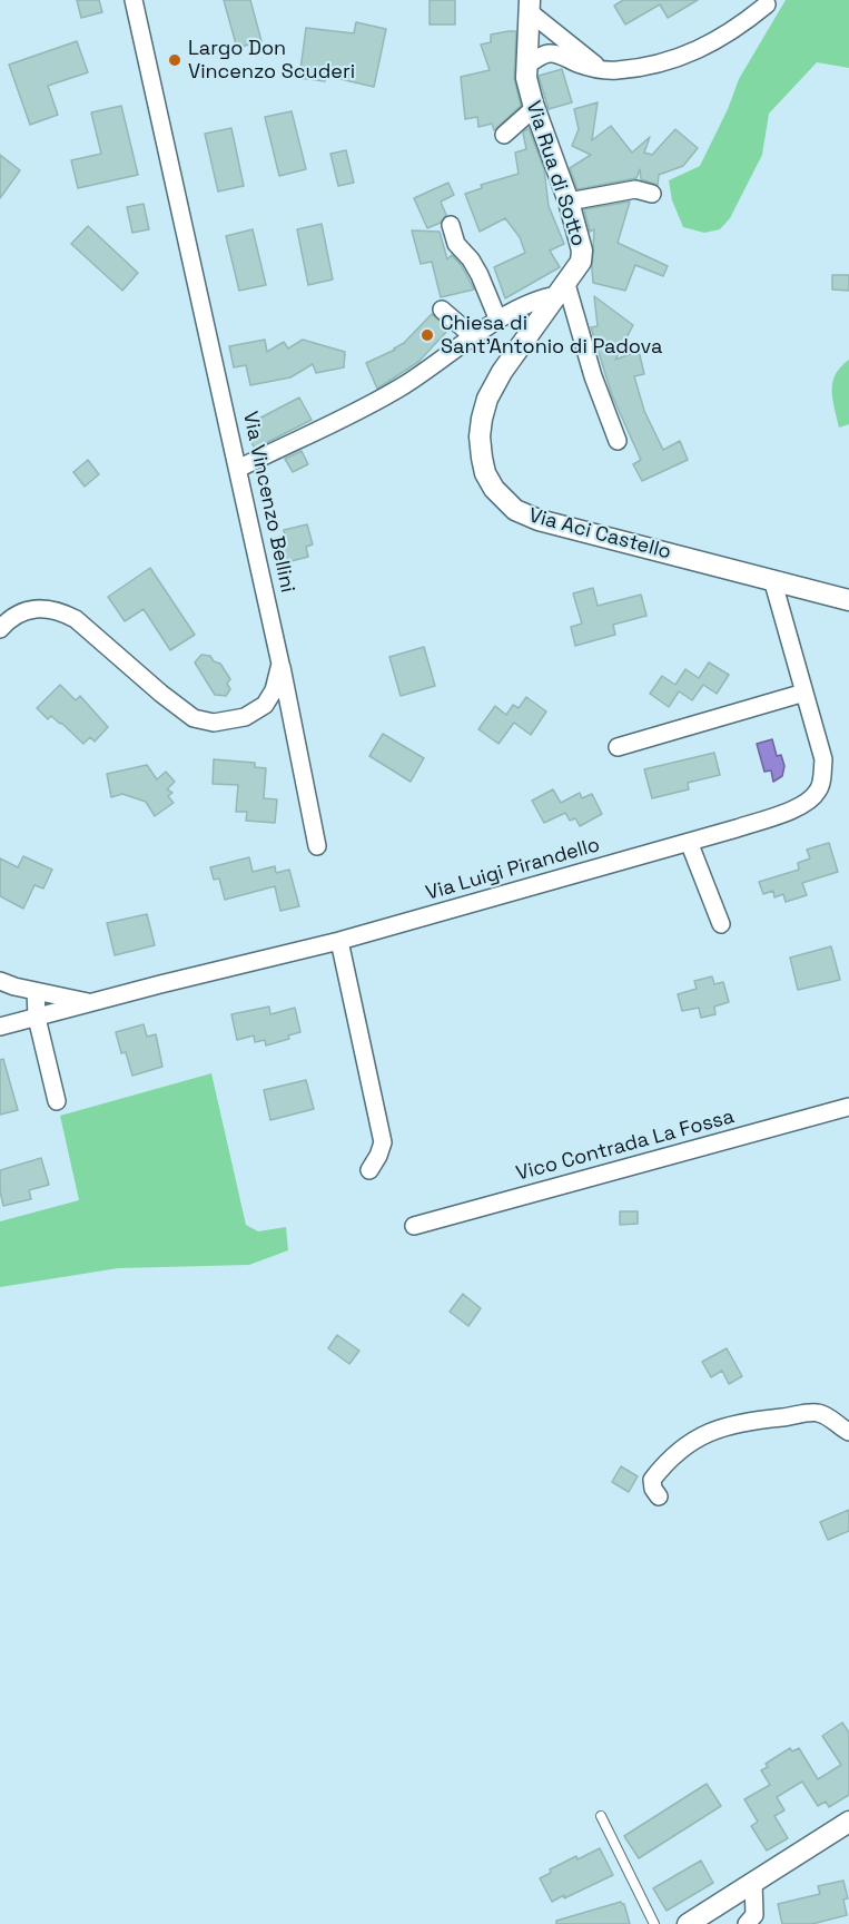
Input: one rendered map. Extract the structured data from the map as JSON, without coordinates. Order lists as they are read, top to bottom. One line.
{"streets":{"street":["Via Rua di Sotto","Via Vincenzo Bellini","Via Aci Castello","Via Luigi Pirandello","Vico Contrada La Fossa"]},"crossings":[["Via Rua di Sotto","Via Aci Castello"],["Via Aci Castello","Via Luigi Pirandello"]],"places":["Largo Don Vincenzo Scuderi","Chiesa di Sant'Antonio di Padova"]}
